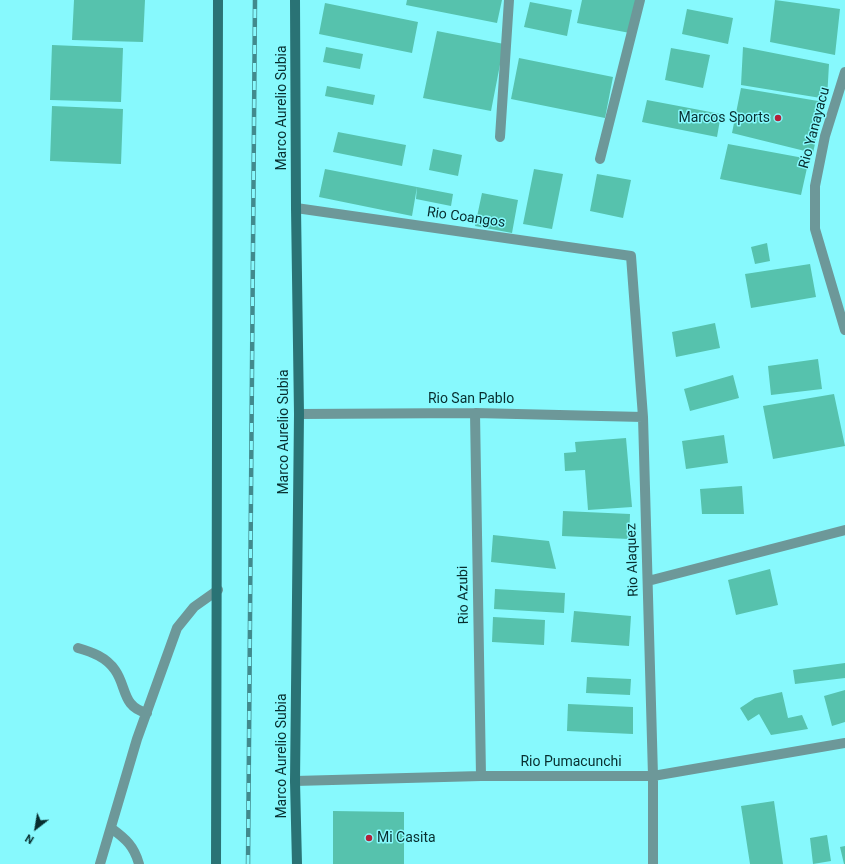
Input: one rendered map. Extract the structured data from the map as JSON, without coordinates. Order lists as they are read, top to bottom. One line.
{"streets":{"main road":["Marco Aurelio Subia"],"street":["Rio Yanayacu","Rio Coangos","Rio San Pablo","Rio Alaquez","Rio Azubi","Rio Pumacunchi"]},"crossings":[["Marco Aurelio Subia","Rio Coangos"],["Marco Aurelio Subia","Rio San Pablo"],["Marco Aurelio Subia","Rio Pumacunchi"],["Rio Coangos","Rio Alaquez"],["Rio San Pablo","Rio Alaquez"],["Rio San Pablo","Rio Azubi"],["Rio Alaquez","Rio Pumacunchi"],["Rio Azubi","Rio Pumacunchi"]],"places":["Marcos Sports","Mi Casita"],"north":"bottom left"}
